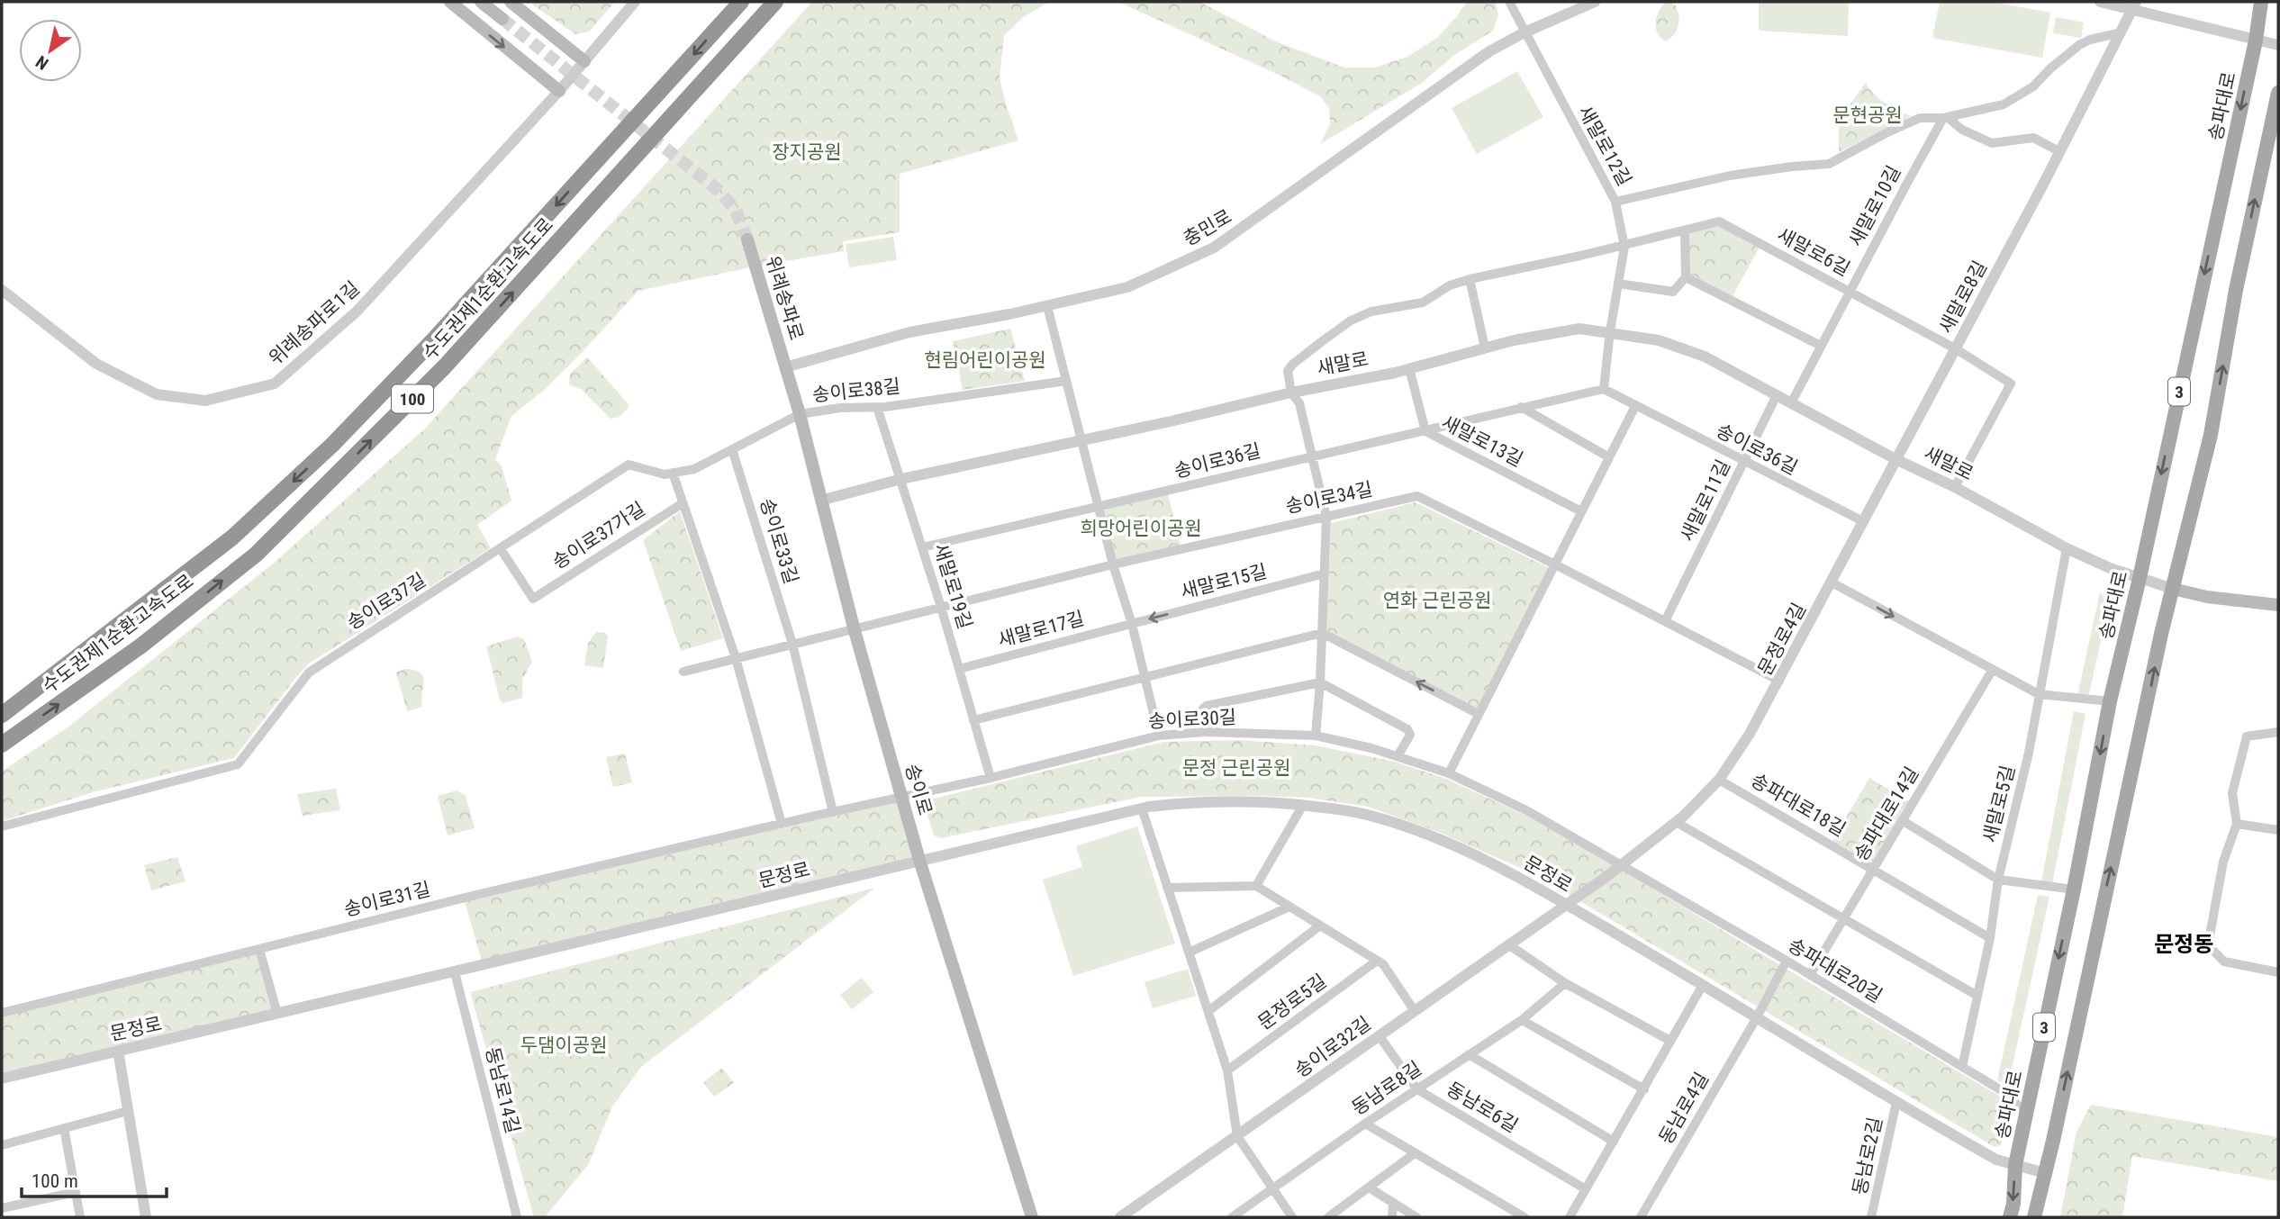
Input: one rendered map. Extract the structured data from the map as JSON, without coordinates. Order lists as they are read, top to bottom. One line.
{"streets":{"highway":["수도권제1순환고속도로","100"],"main road":["송파대로","위례송파로","새말로","3","송이로"],"street":["새말로12길","새말로10길","충민로","새말로6길","새말로8길","위례송파로1길","송이로38길","새말로13길","송이로36길","송이로34길","새말로11길","송이로37가길","송이로33길","새말로15길","새말로19길","송이로37길","새말로17길","문정로4길","송이로30길","새말로5길","송파대로18길","송파대로14길","문정로","송이로31길","송파대로20길","문정로5길","송이로32길","동남로8길","동남로14길","동남로6길","동남로4길","동남로2길"]},"crossings":[["송파대로","새말로"],["송파대로","문정로"],["송파대로","송파대로20길"],["새말로12길","충민로"],["새말로12길","새말로6길"],["새말로12길","새말로"],["새말로10길","새말로6길"],["새말로10길","새말로"],["충민로","위례송파로"],["충민로","송이로"],["새말로6길","새말로8길"],["새말로6길","새말로"],["새말로8길","새말로"],["새말로8길","문정로4길"],["위례송파로","송이로"],["새말로","3"],["새말로","새말로13길"],["새말로","새말로11길"],["새말로","새말로19길"],["새말로","문정로4길"],["새말로","송이로"],["새말로","새말로5길"],["송이로38길","새말로19길"],["송이로38길","송이로37길"],["송이로38길","송이로"],["3","문정로"],["새말로13길","송이로36길"],["송이로36길","새말로11길"],["송이로36길","새말로19길"],["송이로36길","문정로4길"],["송이로34길","새말로11길"],["송이로34길","새말로19길"],["송이로34길","문정로4길"],["송이로34길","송이로"],["송이로37가길","송이로37길"],["송이로33길","송이로37길"],["새말로15길","새말로17길"],["새말로19길","새말로17길"],["새말로19길","송이로30길"],["송이로37길","송이로"],["문정로4길","송이로30길"],["문정로4길","송파대로18길"],["문정로4길","문정로"],["문정로4길","송파대로20길"],["문정로4길","송이로32길"],["송이로30길","송이로"],["송이로30길","송이로31길"],["송이로30길","송파대로20길"],["송이로","문정로"],["송이로","송이로31길"],["새말로5길","송파대로18길"],["새말로5길","송파대로20길"],["송파대로18길","송파대로14길"],["송파대로14길","송파대로20길"],["문정로","송이로32길"],["문정로","동남로14길"],["문정로","동남로4길"],["문정로","동남로2길"],["송이로32길","동남로6길"],["동남로8길","동남로6길"]],"districts":["문정동"],"parks":["문현공원","장지공원","현림어린이공원","희망어린이공원","연화 근린공원","문정 근린공원","두댐이공원"],"scale_bar":"100 m","north":"bottom left"}
